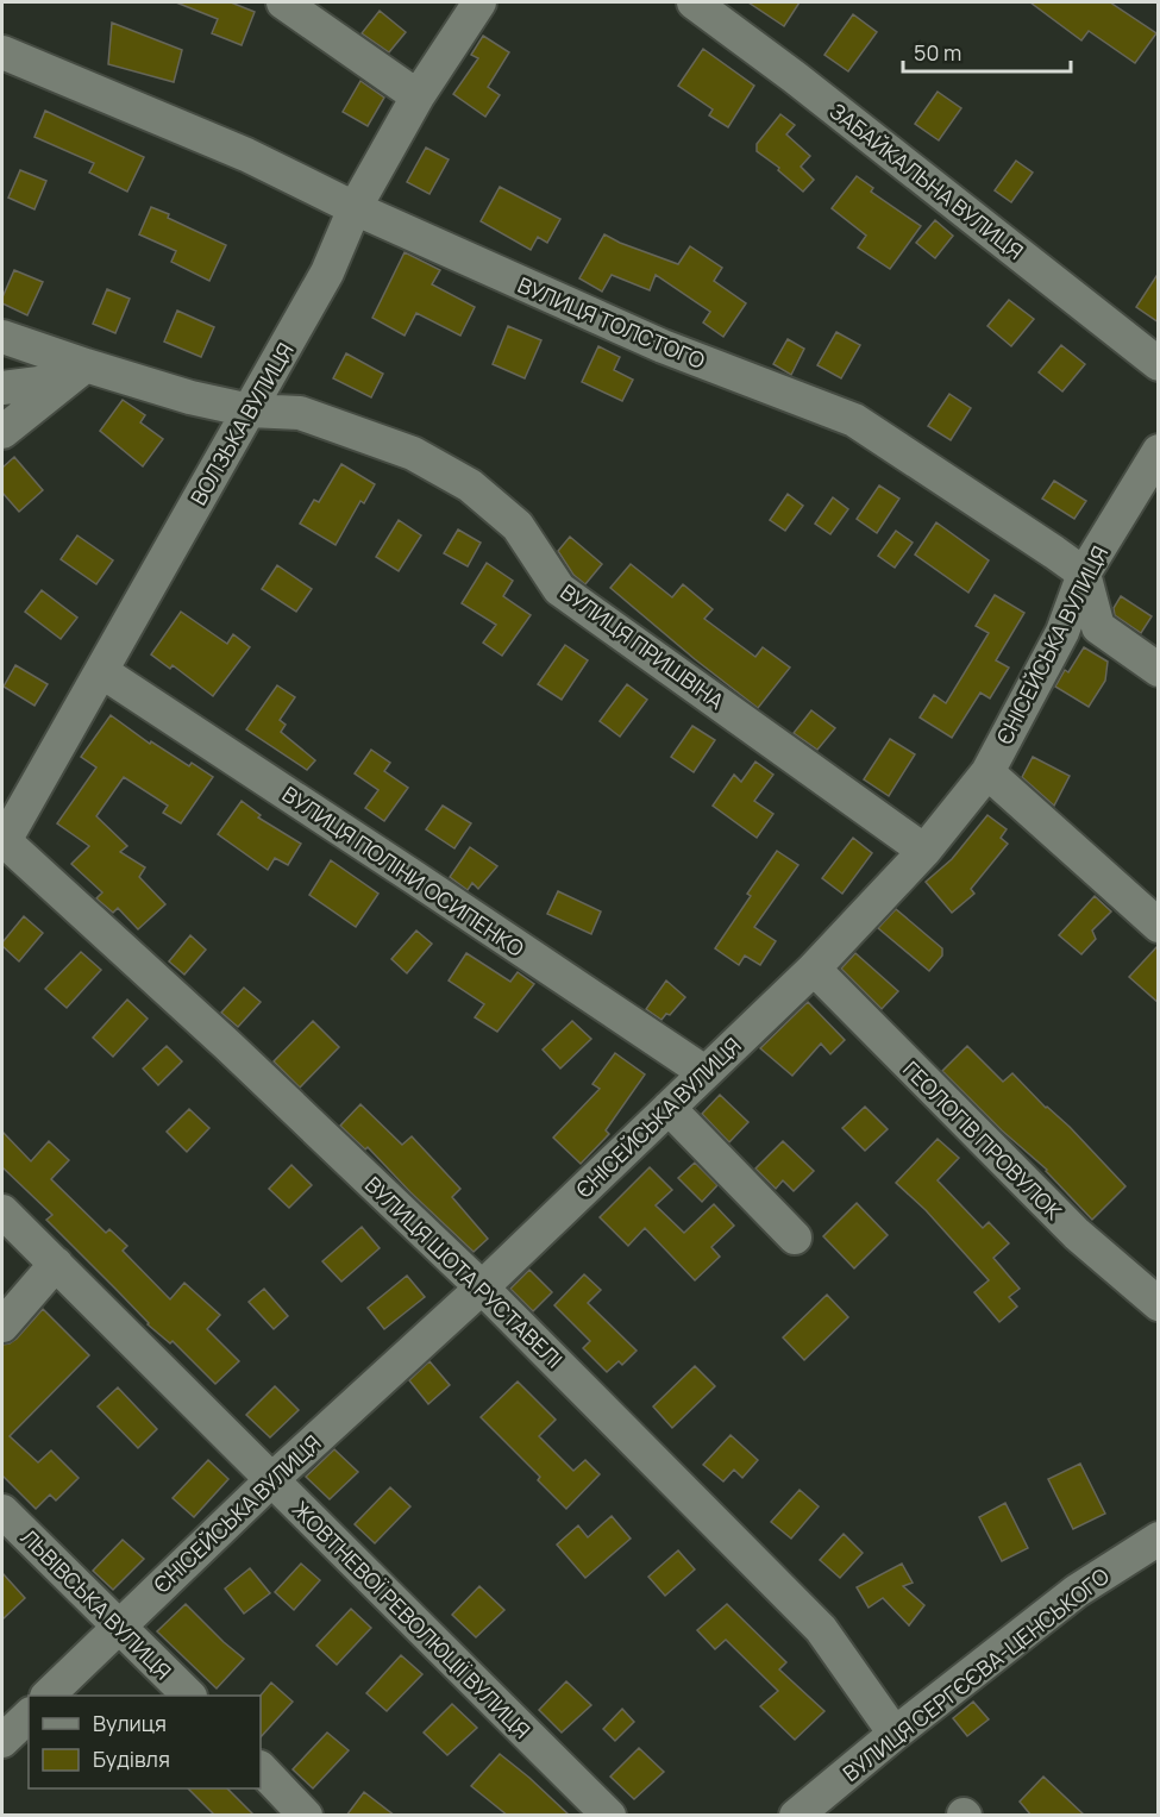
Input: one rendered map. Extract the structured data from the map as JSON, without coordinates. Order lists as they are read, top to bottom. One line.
{"streets":{"street":["ЗАБАЙКАЛЬНА ВУЛИЦЯ","ВУЛИЦЯ ТОЛСТОГО","ВОЛЗЬКА ВУЛИЦЯ","ЄНІСЕЙСЬКА ВУЛИЦЯ","ВУЛИЦЯ ПРИШВІНА","ВУЛИЦЯ ПОЛІНИ ОСИПЕНКО","ГЕОЛОГІВ ПРОВУЛОК","ВУЛИЦЯ ШОТА РУСТАВЕЛІ","ЛЬВІВСЬКА ВУЛИЦЯ","ЖОВТНЕВОЇ РЕВОЛЮЦІЇ ВУЛИЦЯ","ВУЛИЦЯ СЕРГЄЄВА-ЦЕНСЬКОГО"]},"crossings":[["ВУЛИЦЯ ТОЛСТОГО","ВОЛЗЬКА ВУЛИЦЯ"],["ВУЛИЦЯ ТОЛСТОГО","ЄНІСЕЙСЬКА ВУЛИЦЯ"],["ВОЛЗЬКА ВУЛИЦЯ","ВУЛИЦЯ ПРИШВІНА"],["ВОЛЗЬКА ВУЛИЦЯ","ВУЛИЦЯ ПОЛІНИ ОСИПЕНКО"],["ВОЛЗЬКА ВУЛИЦЯ","ВУЛИЦЯ ШОТА РУСТАВЕЛІ"],["ЄНІСЕЙСЬКА ВУЛИЦЯ","ВУЛИЦЯ ПРИШВІНА"],["ЄНІСЕЙСЬКА ВУЛИЦЯ","ВУЛИЦЯ ПОЛІНИ ОСИПЕНКО"],["ЄНІСЕЙСЬКА ВУЛИЦЯ","ГЕОЛОГІВ ПРОВУЛОК"],["ЄНІСЕЙСЬКА ВУЛИЦЯ","ВУЛИЦЯ ШОТА РУСТАВЕЛІ"],["ЄНІСЕЙСЬКА ВУЛИЦЯ","ЛЬВІВСЬКА ВУЛИЦЯ"],["ЄНІСЕЙСЬКА ВУЛИЦЯ","ЖОВТНЕВОЇ РЕВОЛЮЦІЇ ВУЛИЦЯ"],["ВУЛИЦЯ ШОТА РУСТАВЕЛІ","ВУЛИЦЯ СЕРГЄЄВА-ЦЕНСЬКОГО"]],"legend":["Вулиця","Будівля"],"scale_bar":"50 m"}
